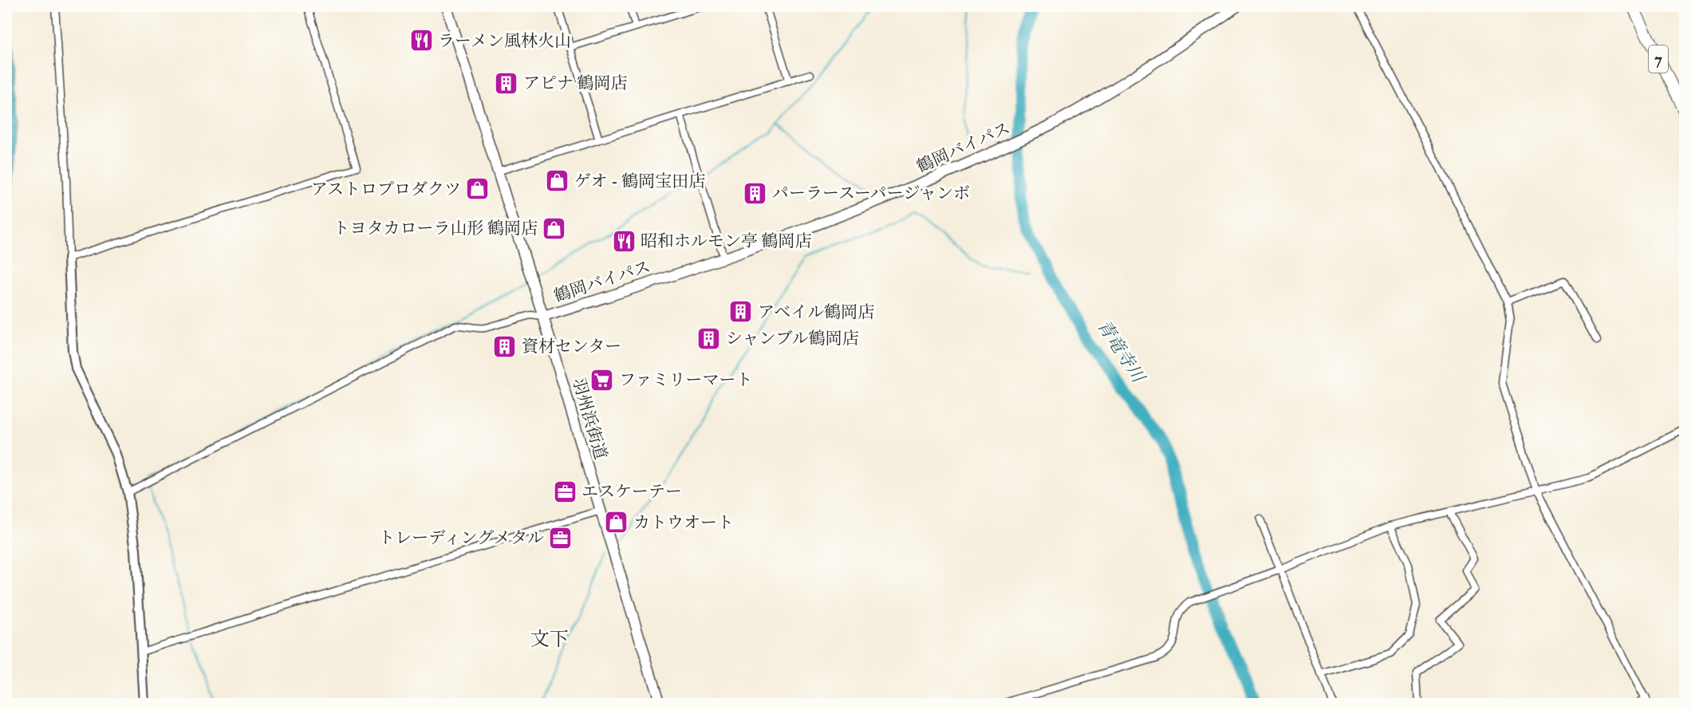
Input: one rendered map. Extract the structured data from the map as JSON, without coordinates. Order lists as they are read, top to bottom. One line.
{"streets":{"highway":["7"],"main road":["鶴岡バイパス","羽州浜街道"]},"crossings":[["鶴岡バイパス","羽州浜街道"]],"districts":["文下"],"water":["青竜寺川"],"places":{"restaurant":["ラーメン風林火山","昭和ホルモン亭 鶴岡店"],"building":["アピナ 鶴岡店","パーラースーパージャンボ","アベイル鶴岡店","シャンブル鶴岡店","資材センター"],"shop":["ゲオ - 鶴岡宝田店","アストロプロダクツ","トヨタカローラ山形 鶴岡店","カトウオート"],"supermarket":["ファミリーマート"],"office":["エスケーテー","トレーディングメタル"]}}
